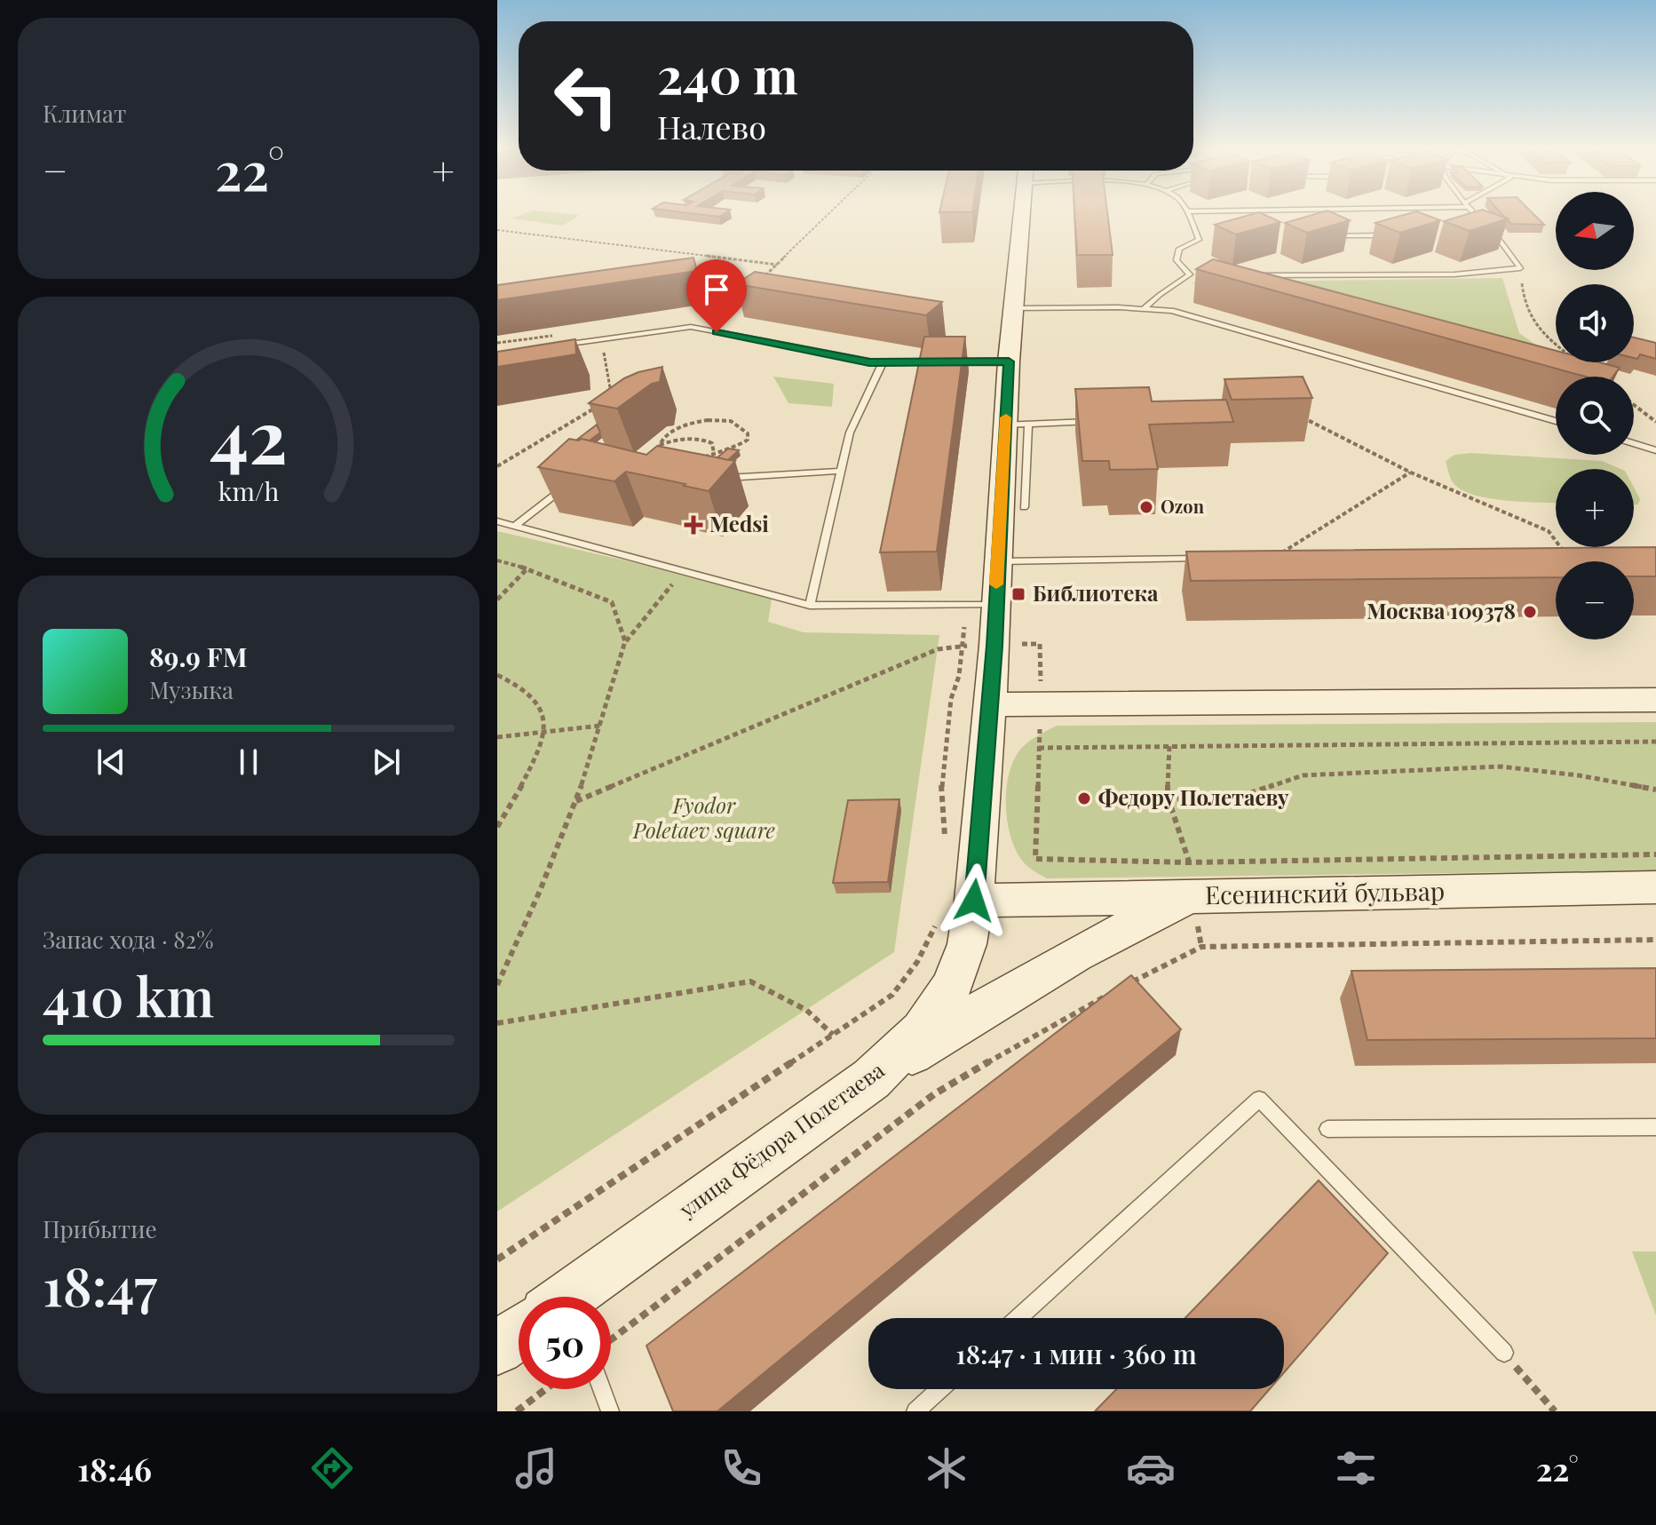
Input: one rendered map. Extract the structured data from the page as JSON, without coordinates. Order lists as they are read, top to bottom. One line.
{"streets":{"main road":["Есенинский бульвар","улица Фёдора Полетаева"]},"crossings":[["Есенинский бульвар","улица Фёдора Полетаева"]],"parks":["Fyodor Poletaev square"],"places":{"other":["Ozon","Москва 109378","Федору Полетаеву"],"health":["Medsi"],"transit":["Библиотека"]},"north":"left","page":{"tile":["Климат",["Запас хода · 82%","410 km"],["Прибытие","18:47"]],"turn":["240 m","Налево"],"heat":["−","22°","+"],"map_buttons":["+","−"],"song":["89.9 FM","Музыка"],"limit":"50","trip":"18:47 · 1 мин · 360 m","tabs":["18:46","22°"],"gauge":["42","km/h"]}}
